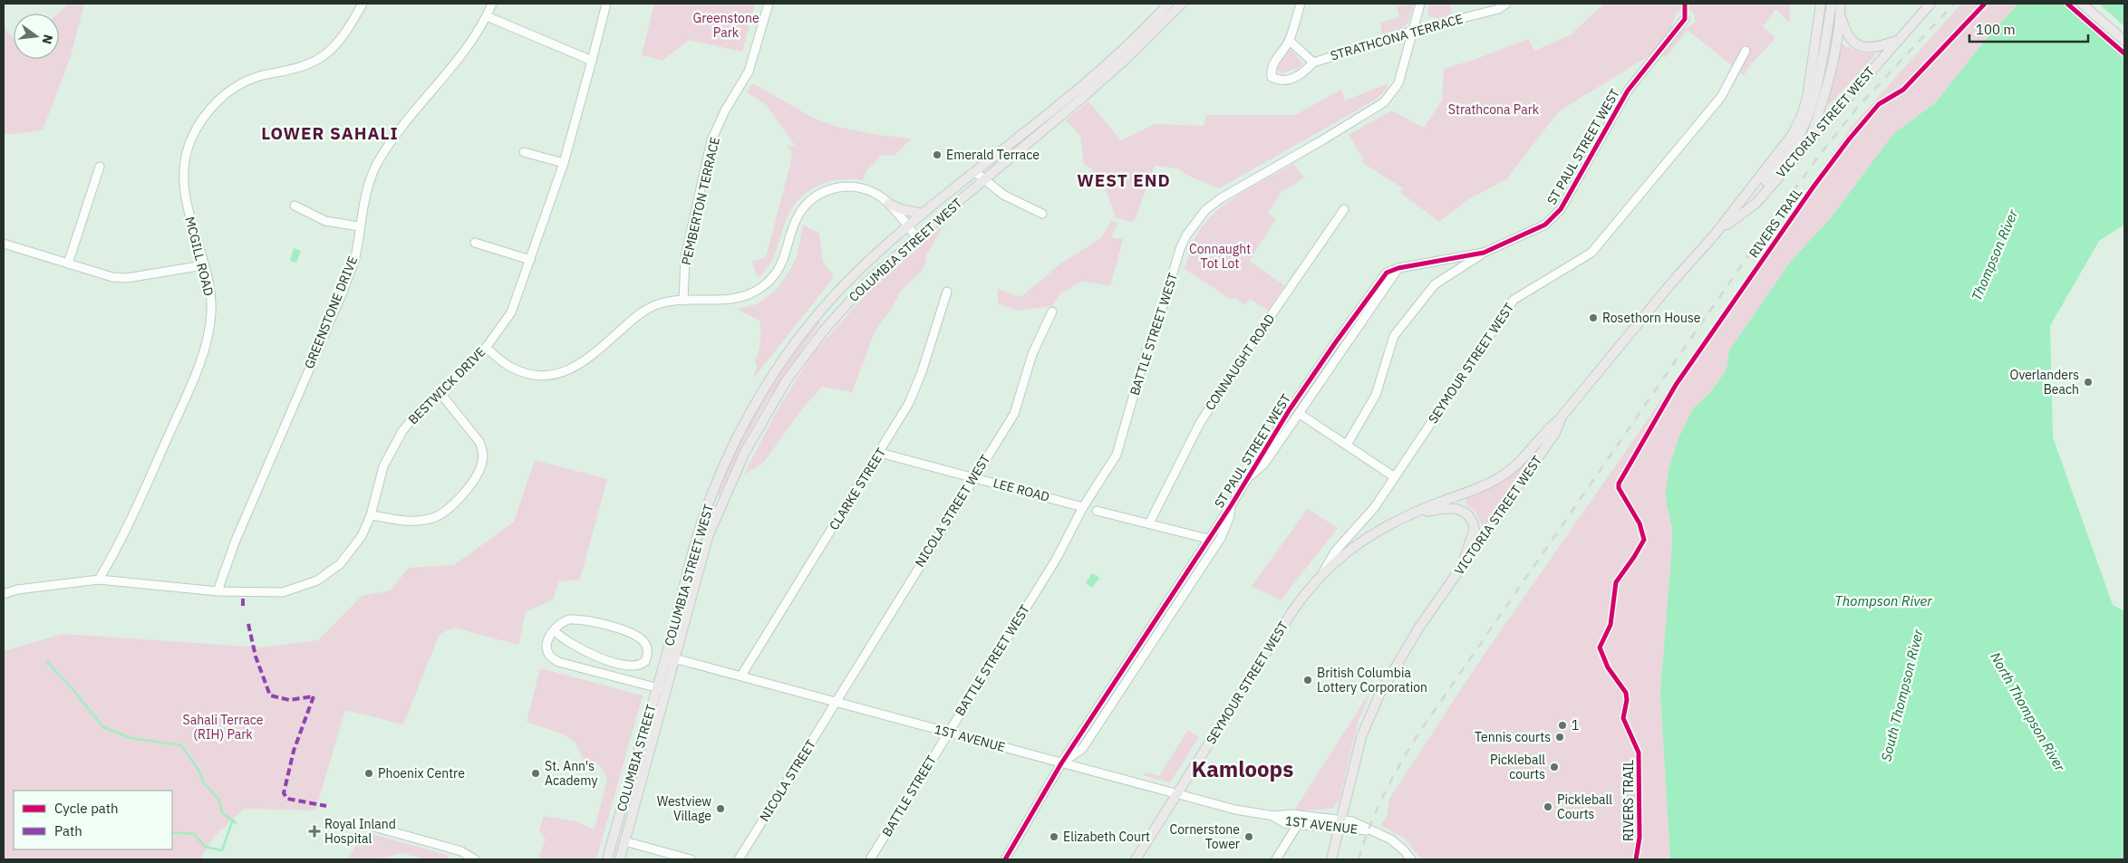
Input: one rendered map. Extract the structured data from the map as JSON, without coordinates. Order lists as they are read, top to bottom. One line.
{"streets":{"main road":["VICTORIA STREET WEST","COLUMBIA STREET WEST","SEYMOUR STREET WEST","COLUMBIA STREET"],"street":["STRATHCONA TERRACE","ST PAUL STREET WEST","PEMBERTON TERRACE","MCGILL ROAD","GREENSTONE DRIVE","BATTLE STREET WEST","CONNAUGHT ROAD","BESTWICK DRIVE","CLARKE STREET","LEE ROAD","NICOLA STREET WEST","1ST AVENUE","NICOLA STREET","BATTLE STREET"],"cycle path":["RIVERS TRAIL"]},"crossings":[["STRATHCONA TERRACE","BATTLE STREET WEST"],["VICTORIA STREET WEST","SEYMOUR STREET WEST"],["VICTORIA STREET WEST","1ST AVENUE"],["ST PAUL STREET WEST","1ST AVENUE"],["COLUMBIA STREET WEST","1ST AVENUE"],["COLUMBIA STREET WEST","COLUMBIA STREET"],["MCGILL ROAD","BESTWICK DRIVE"],["GREENSTONE DRIVE","BESTWICK DRIVE"],["BATTLE STREET WEST","LEE ROAD"],["BATTLE STREET WEST","1ST AVENUE"],["BATTLE STREET WEST","BATTLE STREET"],["SEYMOUR STREET WEST","1ST AVENUE"],["CLARKE STREET","LEE ROAD"],["CLARKE STREET","1ST AVENUE"],["LEE ROAD","NICOLA STREET WEST"],["NICOLA STREET WEST","1ST AVENUE"],["NICOLA STREET WEST","NICOLA STREET"],["1ST AVENUE","COLUMBIA STREET"],["1ST AVENUE","NICOLA STREET"],["1ST AVENUE","BATTLE STREET"]],"districts":["LOWER SAHALI","WEST END","Kamloops"],"water":["Thompson River","South Thompson River","North Thompson River"],"parks":["Greenstone Park","Strathcona Park","Connaught Tot Lot","Sahali Terrace (RIH) Park"],"places":{"other":["Emerald Terrace","Rosethorn House","Overlanders Beach","British Columbia Lottery Corporation","1","Tennis courts","Pickleball courts","Phoenix Centre","St. Ann's Academy","Pickleball Courts","Westview Village","Elizabeth Court","Cornerstone Tower"],"health":["Royal Inland Hospital"]},"legend":["Cycle path","Path"],"scale_bar":"100 m","north":"right"}
